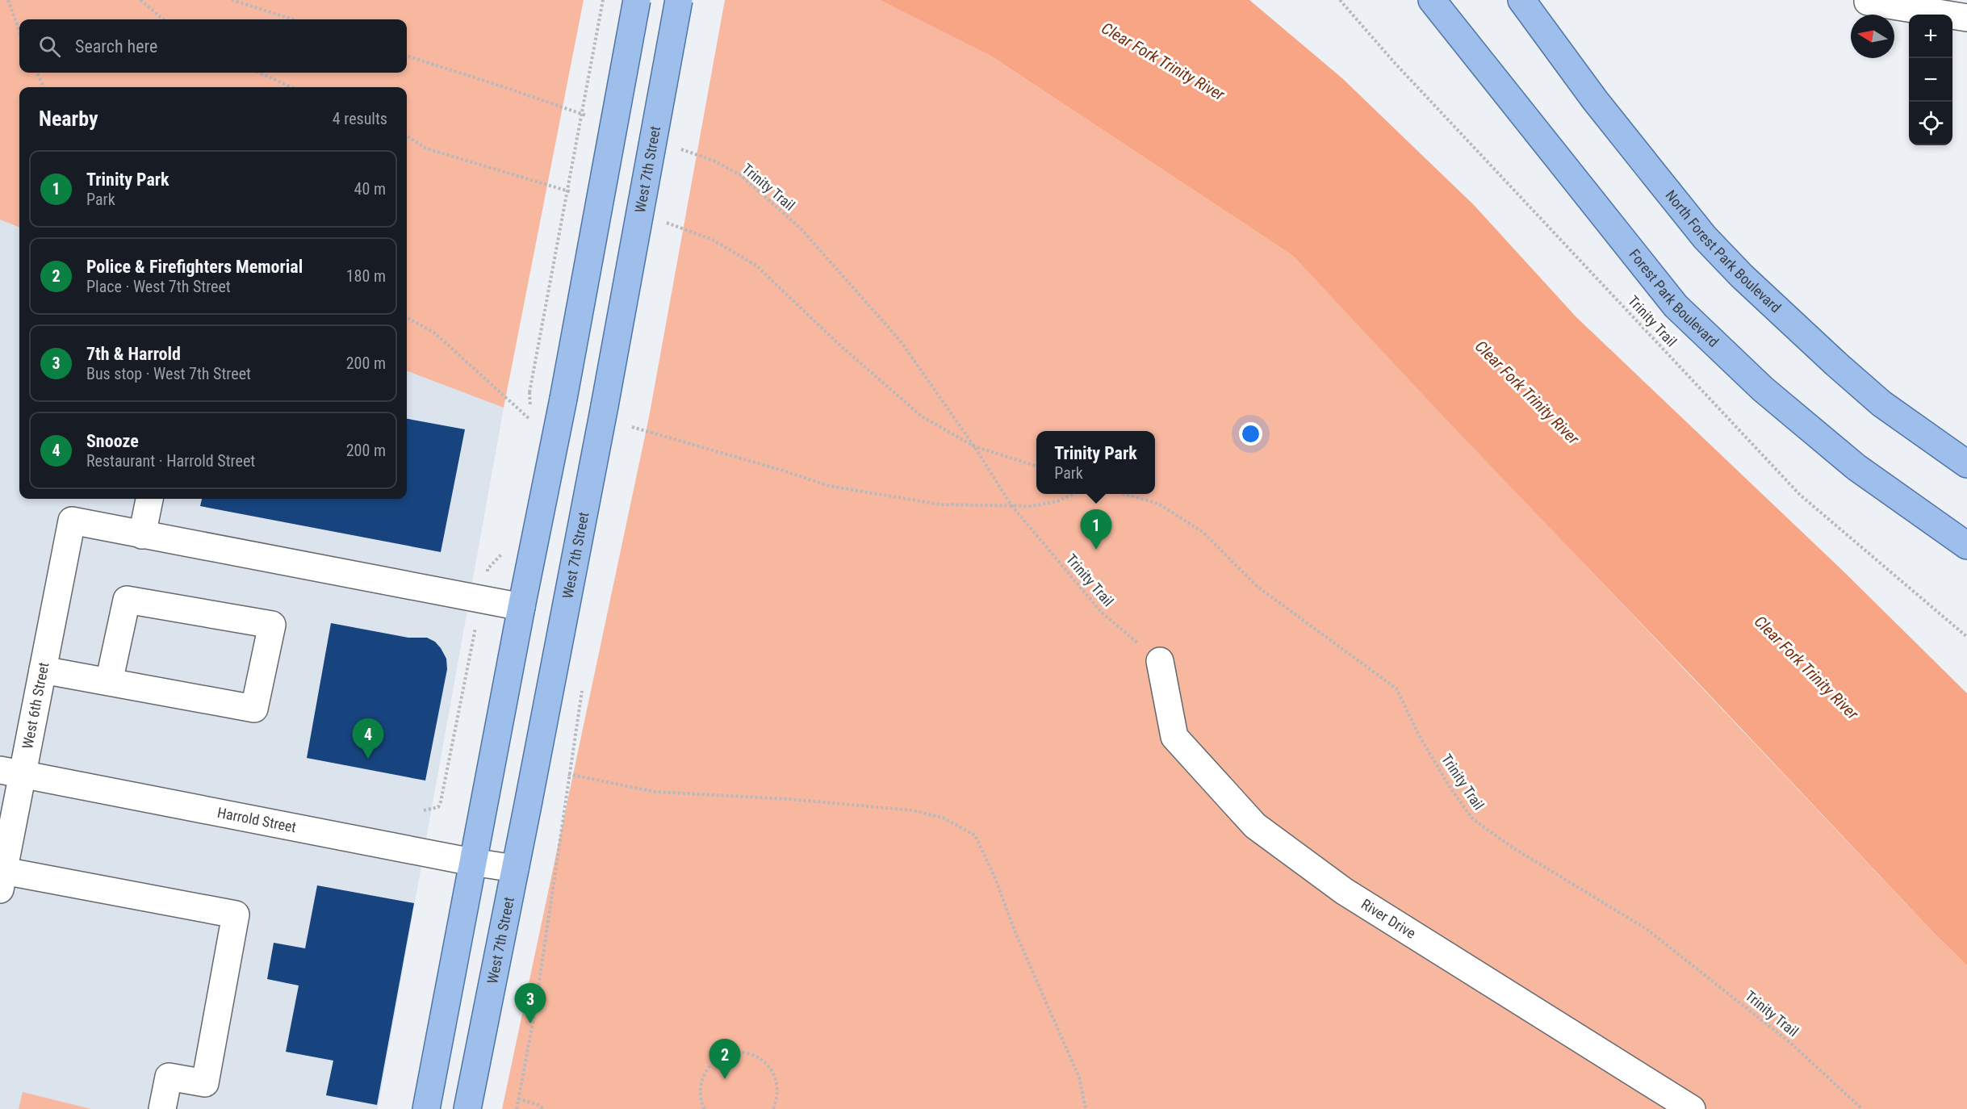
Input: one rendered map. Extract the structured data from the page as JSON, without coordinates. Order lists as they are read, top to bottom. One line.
{"streets":{"main road":["West 7th Street","North Forest Park Boulevard","Forest Park Boulevard"],"street":["West 6th Street","Harrold Street","River Drive"],"path":["Trinity Trail"]},"crossings":[["West 7th Street","Harrold Street"],["Trinity Trail","River Drive"],["West 6th Street","Harrold Street"]],"water":["Clear Fork Trinity River"],"north":"left","page":{"map_buttons":["+","−"],"search":"Search here","heading":["Nearby","4 results"],"list":[{"mark":"1","name":"Trinity Park","note":"Park","value":"40 m"},{"mark":"2","name":"Police & Firefighters Memorial","note":"Place · West 7th Street","value":"180 m"},{"mark":"3","name":"7th & Harrold","note":"Bus stop · West 7th Street","value":"200 m"},{"mark":"4","name":"Snooze","note":"Restaurant · Harrold Street","value":"200 m"}],"popup":["Trinity Park","Park"],"pins":["1","4","3","2"]}}
